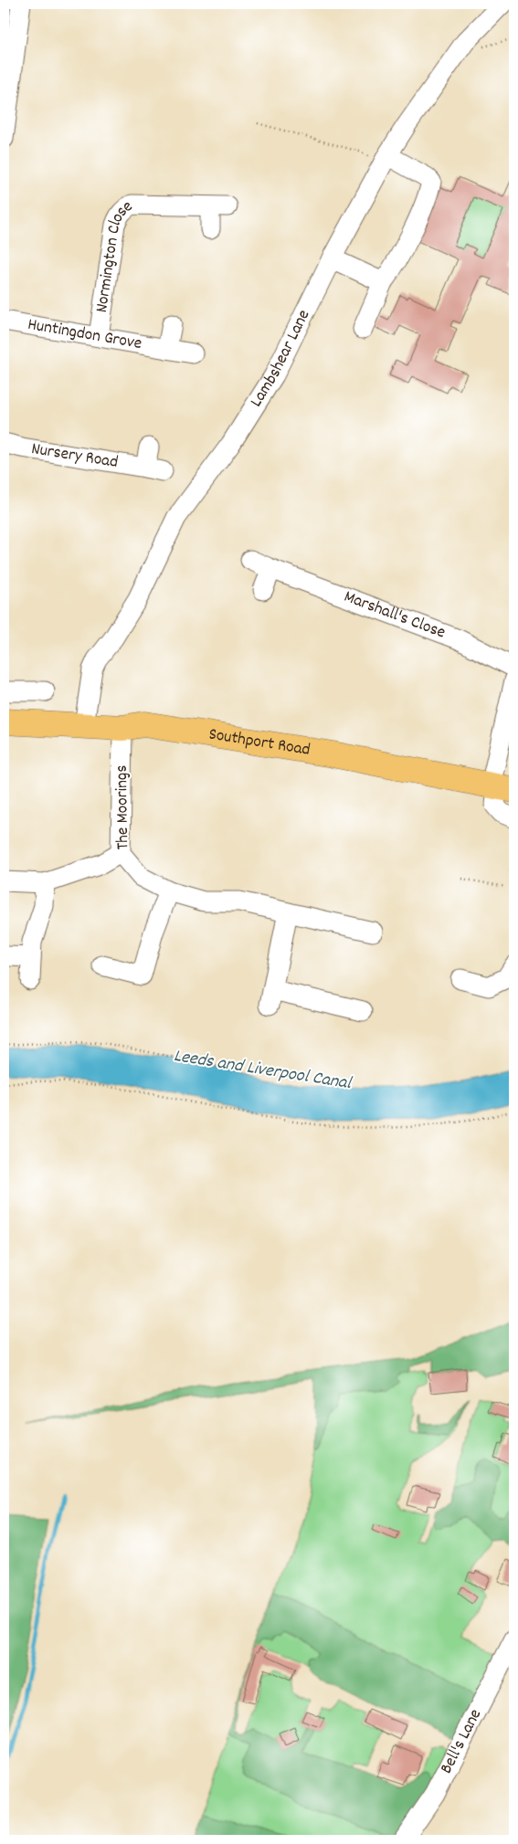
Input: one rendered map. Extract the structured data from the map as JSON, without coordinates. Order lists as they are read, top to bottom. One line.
{"streets":{"main road":["Southport Road"],"street":["Normington Close","Huntingdon Grove","Lambshear Lane","Nursery Road","Marshall's Close","The Moorings","Bell's Lane"]},"crossings":[["Normington Close","Huntingdon Grove"],["Lambshear Lane","Southport Road"],["Southport Road","The Moorings"]],"water":["Leeds and Liverpool Canal"]}
